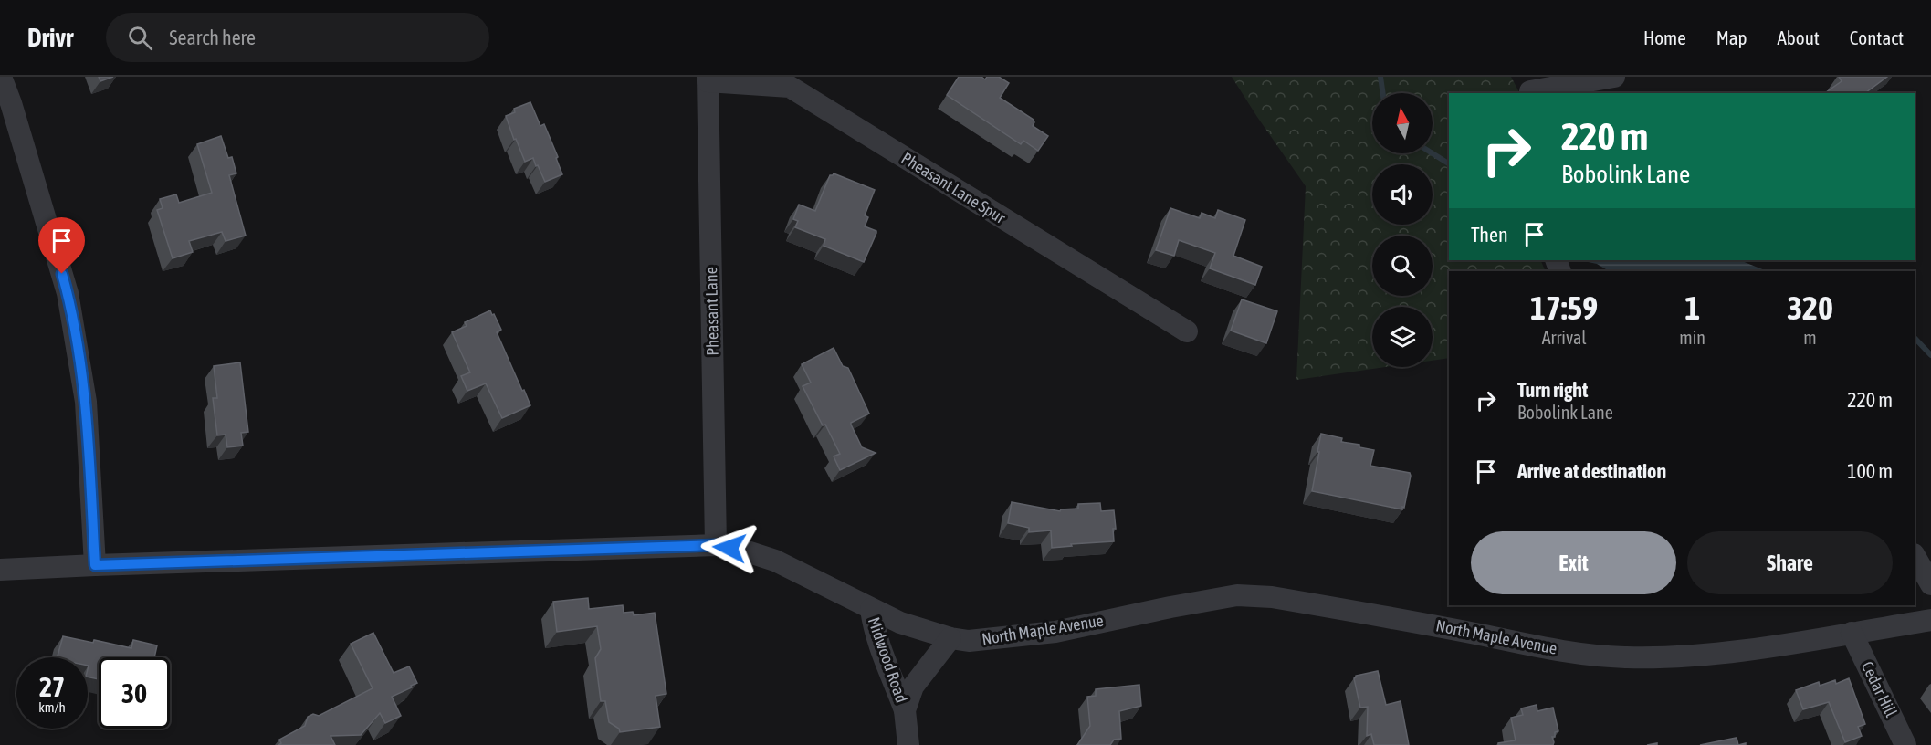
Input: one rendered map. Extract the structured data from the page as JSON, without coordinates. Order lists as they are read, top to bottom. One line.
{"streets":{"street":["Pheasant Lane Spur","Pheasant Lane","North Maple Avenue","Midwood Road","Cedar Hill"]},"crossings":[["Pheasant Lane Spur","Pheasant Lane"],["Pheasant Lane","North Maple Avenue"],["North Maple Avenue","Midwood Road"],["North Maple Avenue","Cedar Hill"]],"north":"top","page":{"header":"Drivr","search":"Search here","nav":["Home","Map","About","Contact"],"turn":["220 m","Bobolink Lane"],"then":"Then","eta":["17:59","Arrival","1","min","320","m"],"list":[{"name":"Turn right","note":"Bobolink Lane","value":"220 m"},{"name":"Arrive at destination","value":"100 m"}],"buttons":["Exit","Share"],"speed":"27 km/h","limit":"30"}}
